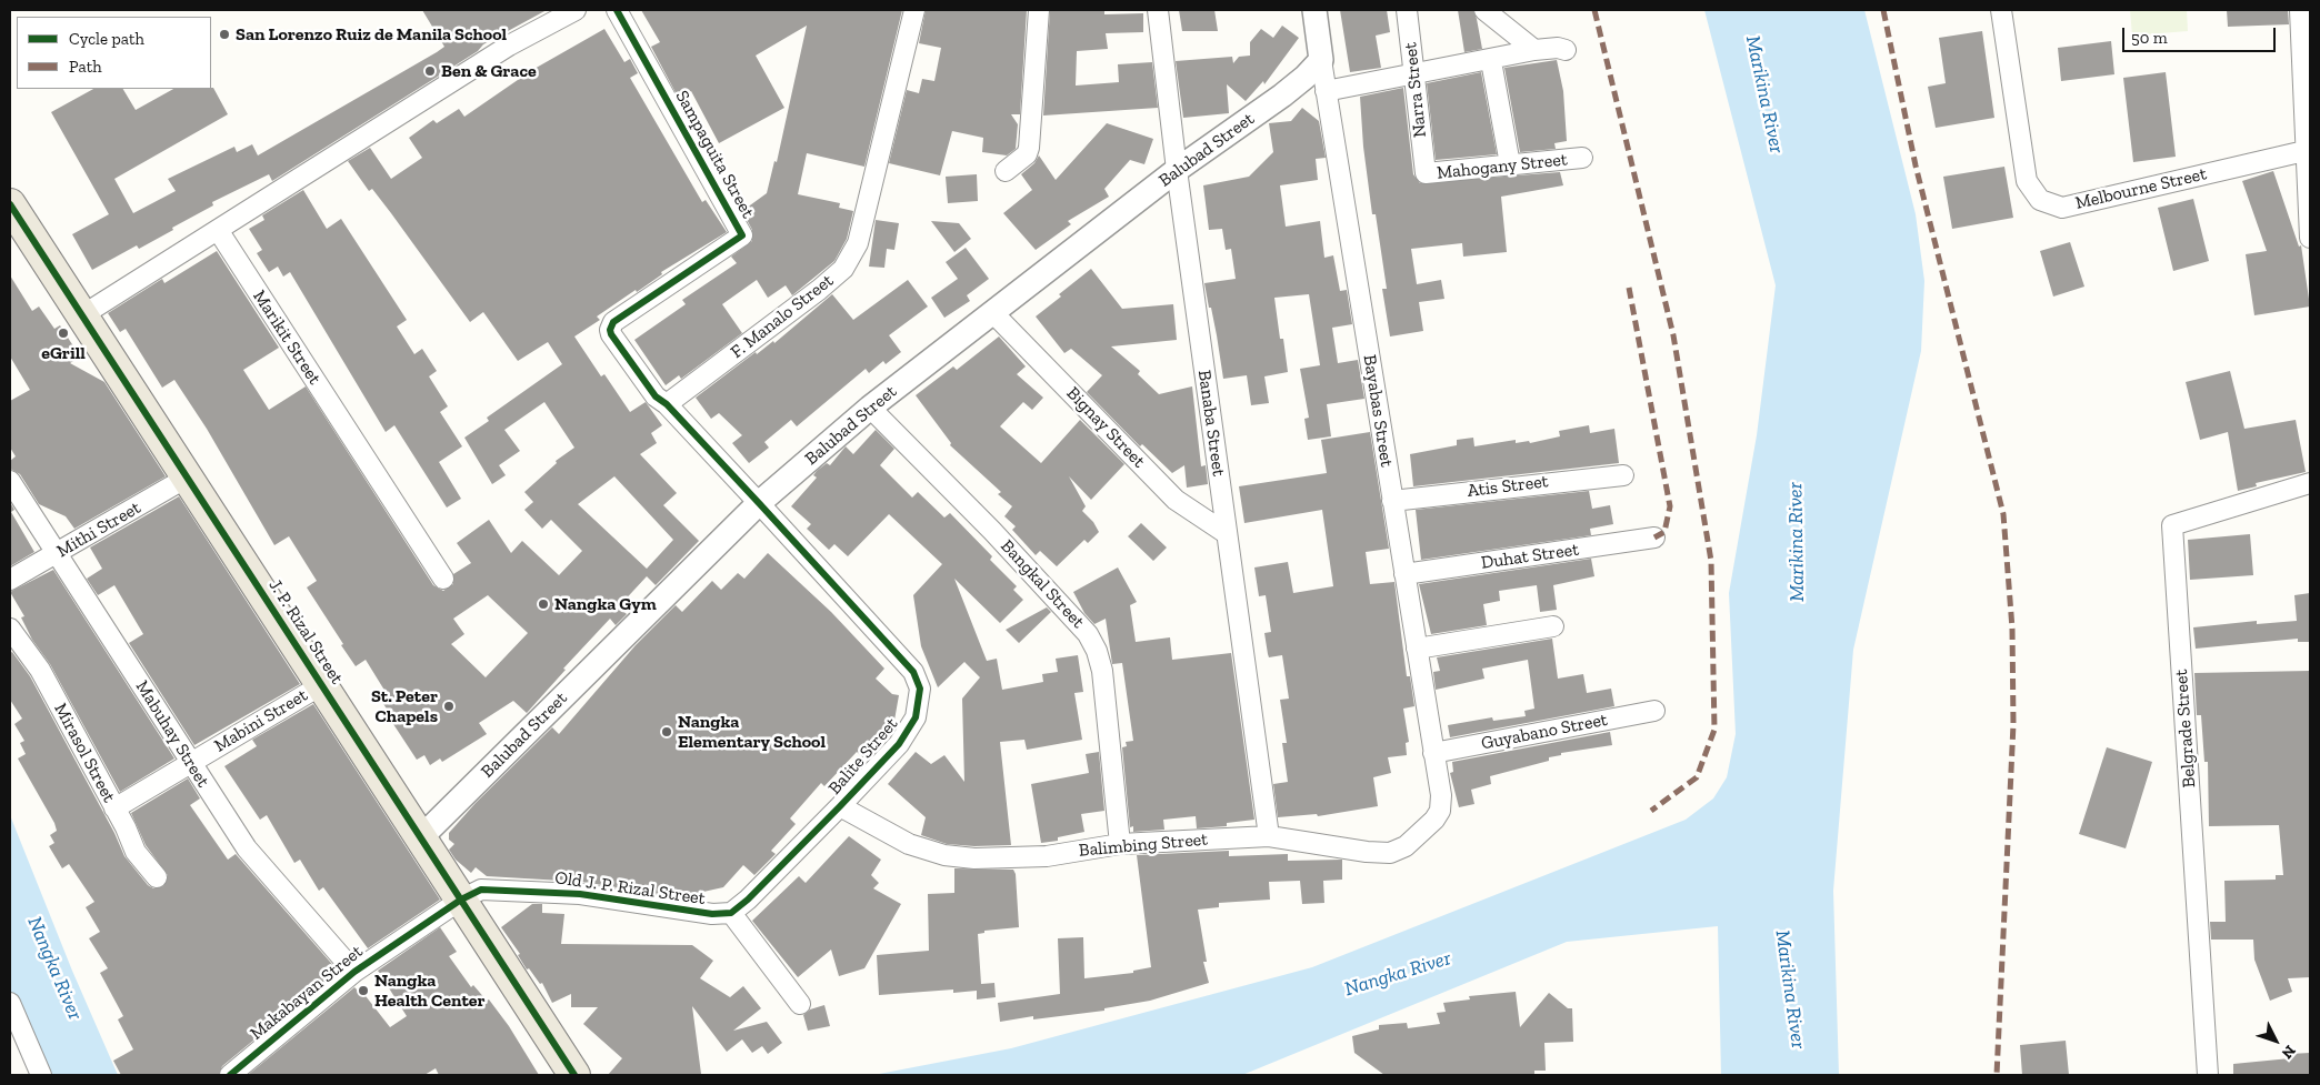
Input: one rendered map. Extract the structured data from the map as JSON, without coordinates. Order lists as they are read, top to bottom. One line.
{"streets":{"main road":["J. P. Rizal Street"],"street":["Narra Street","Balubad Street","Sampaguita Street","Mahogany Street","Melbourne Street","F. Manalo Street","Marikit Street","Bayabas Street","Banaba Street","Bignay Street","Atis Street","Mithi Street","Duhat Street","Bangkal Street","Mabini Street","Belgrade Street","Guyabano Street","Mabuhay Street","Mirasol Street","Balite Street","Balimbing Street","Old J. P. Rizal Street","Makabayan Street"]},"crossings":[["Narra Street","Mahogany Street"],["Balubad Street","Bayabas Street"],["Balubad Street","Banaba Street"],["Balubad Street","Bignay Street"],["Balubad Street","Bangkal Street"],["Balubad Street","J. P. Rizal Street"],["Balubad Street","Balite Street"],["Sampaguita Street","F. Manalo Street"],["Bayabas Street","Atis Street"],["Bayabas Street","Duhat Street"],["Bayabas Street","Guyabano Street"],["Bayabas Street","Balimbing Street"],["Banaba Street","Bignay Street"],["Banaba Street","Balimbing Street"],["Mithi Street","J. P. Rizal Street"],["Mithi Street","Mabuhay Street"],["Bangkal Street","Balimbing Street"],["J. P. Rizal Street","Mabini Street"],["J. P. Rizal Street","Old J. P. Rizal Street"],["J. P. Rizal Street","Makabayan Street"],["Mabini Street","Mabuhay Street"],["Mabini Street","Mirasol Street"],["Mabuhay Street","Makabayan Street"],["Balite Street","Balimbing Street"],["Balite Street","Old J. P. Rizal Street"],["Old J. P. Rizal Street","Makabayan Street"]],"water":["Marikina River","Nangka River"],"places":["San Lorenzo Ruiz de Manila School","Ben & Grace","eGrill","Nangka Gym","St. Peter Chapels","Nangka Elementary School","Nangka Health Center"],"legend":["Cycle path","Path"],"scale_bar":"50 m","north":"bottom right"}
